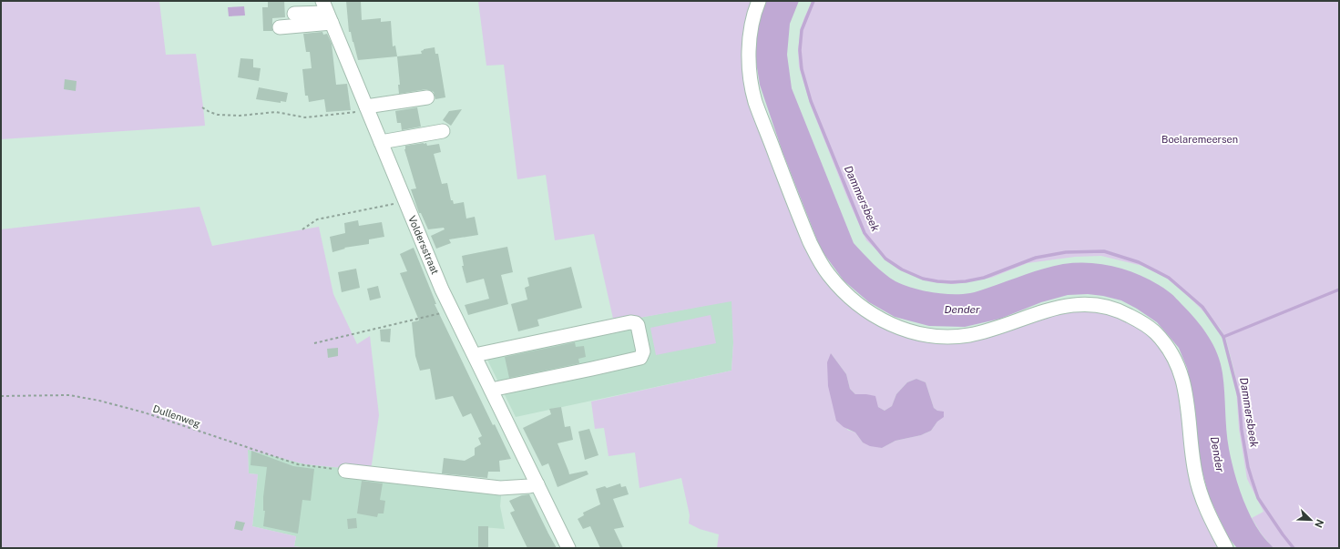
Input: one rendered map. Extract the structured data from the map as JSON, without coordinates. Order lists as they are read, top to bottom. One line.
{"streets":{"street":["Voldersstraat"],"path":["Dullenweg"]},"water":["Dammersbeek","Dender"],"parks":["Boelaremeersen"],"north":"bottom right"}
